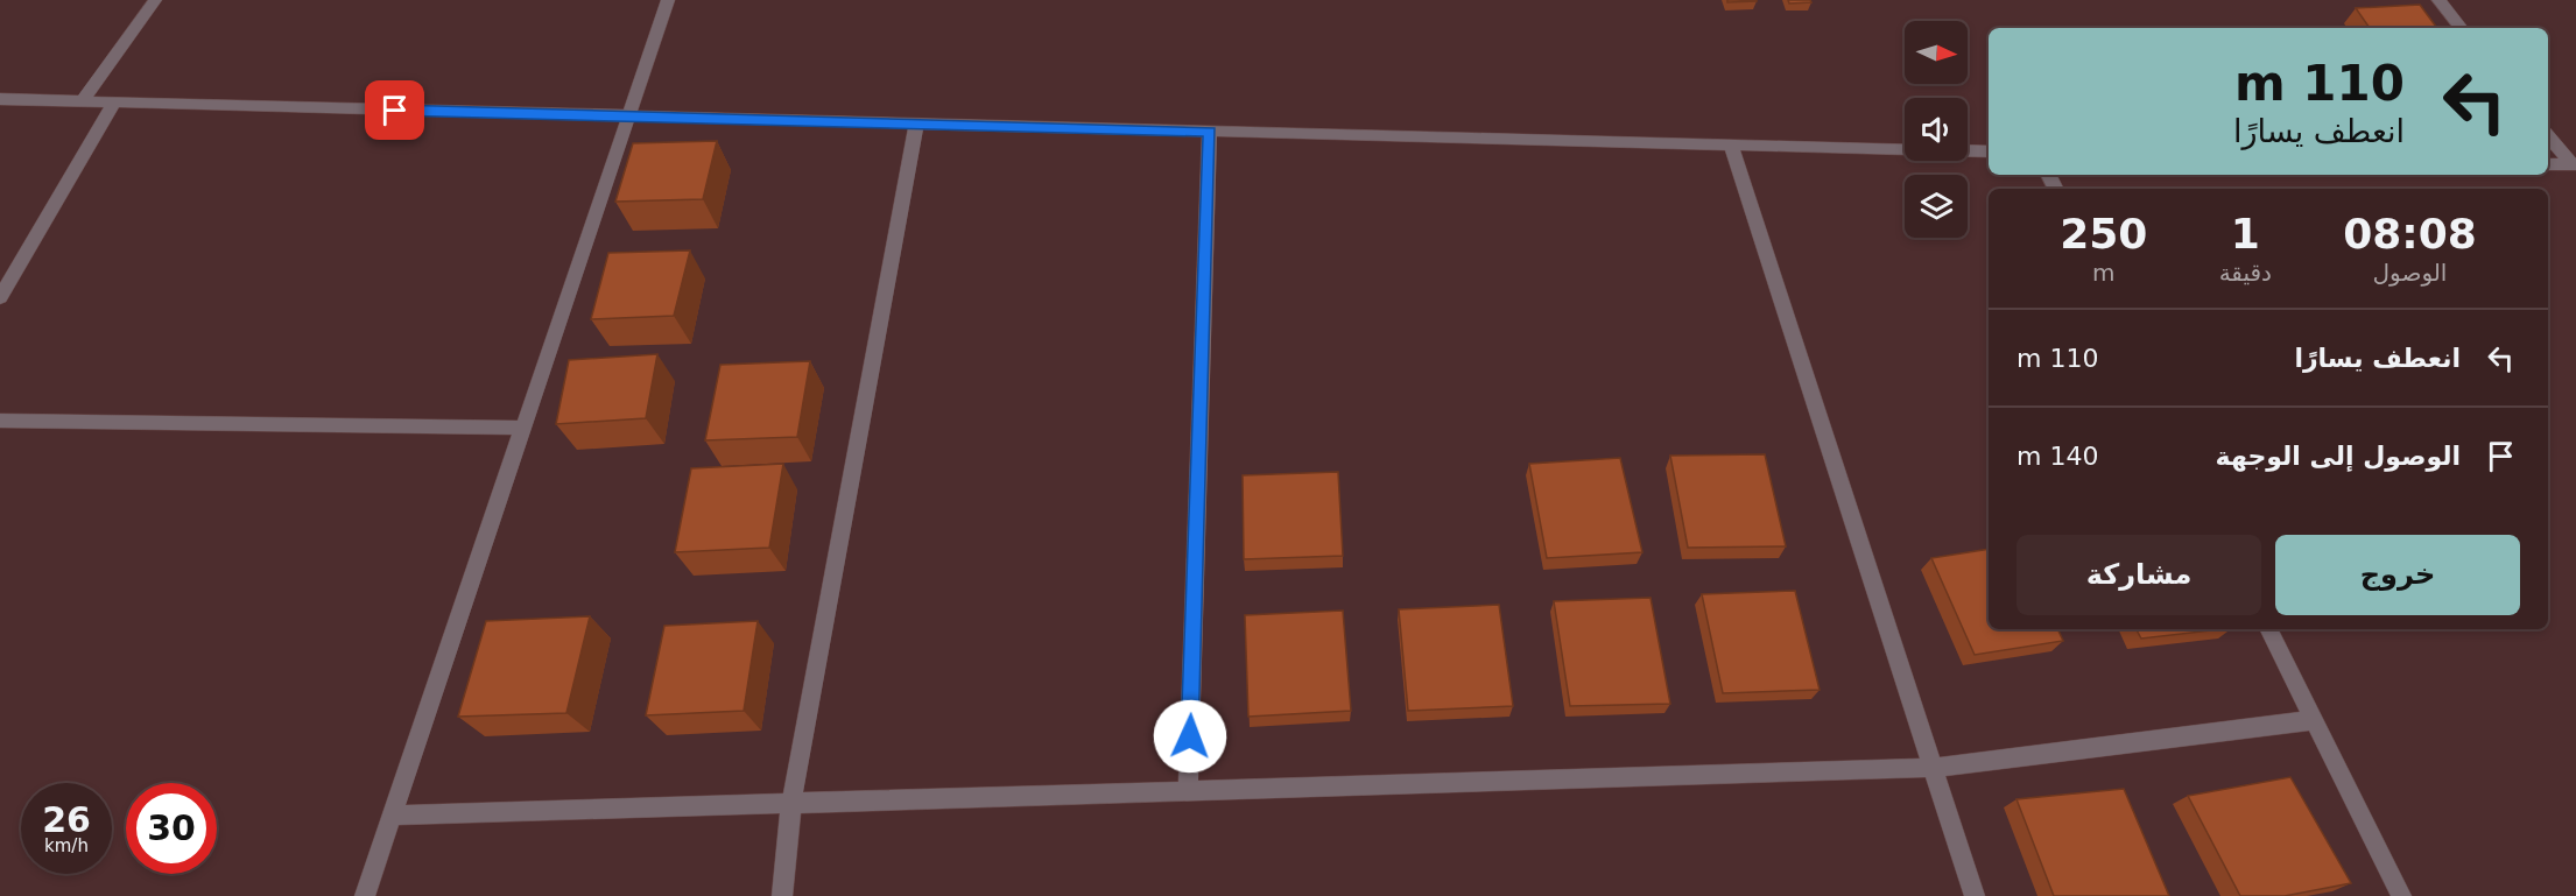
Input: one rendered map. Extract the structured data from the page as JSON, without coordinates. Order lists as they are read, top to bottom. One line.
{"north":"right","page":{"turn":["110 m","انعطف يسارًا"],"eta":["08:08","الوصول","1","دقيقة","250","m"],"list":[{"name":"انعطف يسارًا","value":"110 m"},{"name":"الوصول إلى الوجهة","value":"140 m"}],"buttons":["خروج","مشاركة"],"speed":"26 km/h","limit":"30"}}
